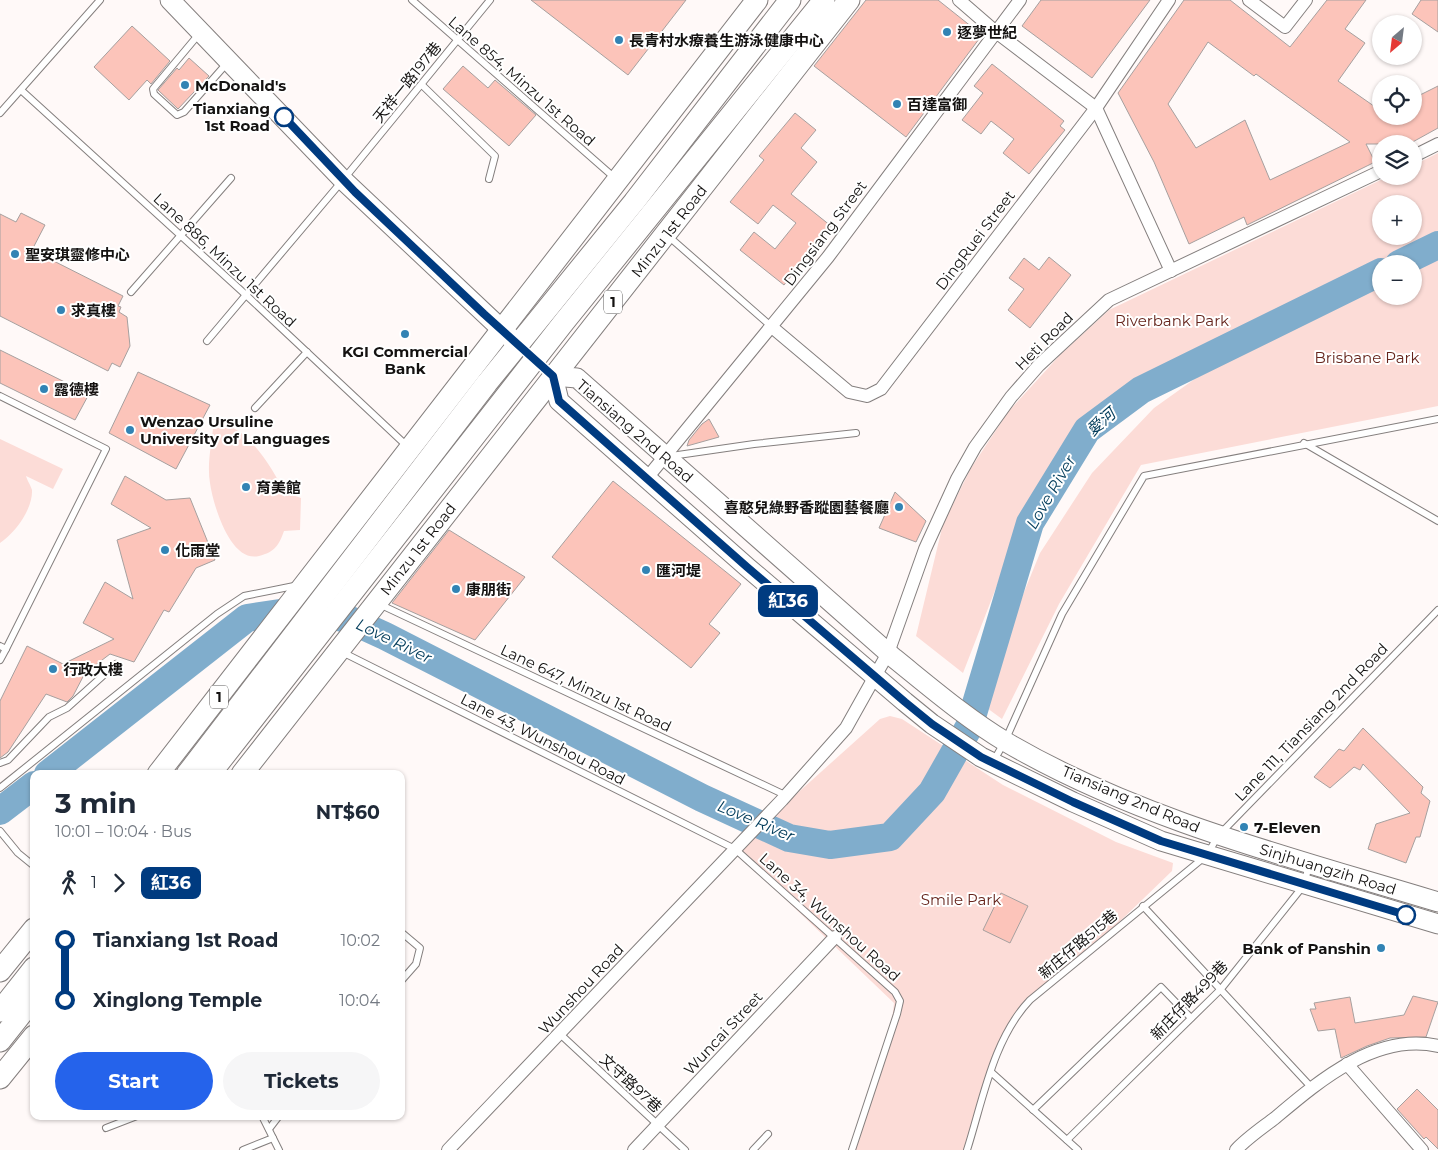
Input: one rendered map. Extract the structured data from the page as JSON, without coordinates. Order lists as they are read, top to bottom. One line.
{"streets":{"main road":["Minzu 1st Road","1"],"street":["Dingsiang Street","DingRuei Street","Heti Road","Tiansiang 2nd Road","Sinjhuangzih Road","Wunshou Road","Wuncai Street"],"lane":["Lane 854, Minzu 1st Road","天祥一路197巷","Lane 886, Minzu 1st Road","Lane 647, Minzu 1st Road","Lane 111, Tiansiang 2nd Road","Lane 43, Wunshou Road","Lane 34, Wunshou Road","新庄仔路515巷","新庄仔路499巷","文守路97巷"]},"crossings":[["Lane 854, Minzu 1st Road","天祥一路197巷"],["Lane 854, Minzu 1st Road","1"],["天祥一路197巷","Lane 886, Minzu 1st Road"],["Minzu 1st Road","1"],["Minzu 1st Road","Tiansiang 2nd Road"],["Minzu 1st Road","Lane 647, Minzu 1st Road"],["Dingsiang Street","DingRuei Street"],["Dingsiang Street","Tiansiang 2nd Road"],["Lane 886, Minzu 1st Road","1"],["1","Lane 647, Minzu 1st Road"],["1","Lane 43, Wunshou Road"],["Heti Road","Tiansiang 2nd Road"],["Tiansiang 2nd Road","Lane 111, Tiansiang 2nd Road"],["Tiansiang 2nd Road","Sinjhuangzih Road"],["Tiansiang 2nd Road","新庄仔路515巷"],["Tiansiang 2nd Road","新庄仔路499巷"],["Lane 647, Minzu 1st Road","Wunshou Road"],["Lane 111, Tiansiang 2nd Road","Sinjhuangzih Road"],["Lane 111, Tiansiang 2nd Road","新庄仔路515巷"],["Lane 43, Wunshou Road","Lane 34, Wunshou Road"],["Lane 43, Wunshou Road","Wunshou Road"],["Sinjhuangzih Road","新庄仔路499巷"],["Lane 34, Wunshou Road","Wunshou Road"],["Lane 34, Wunshou Road","Wuncai Street"],["Wunshou Road","文守路97巷"],["Wuncai Street","文守路97巷"]],"water":["愛河","Love River"],"parks":["Riverbank Park","Brisbane Park","Smile Park"],"places":["逐夢世紀","長青村水療養生游泳健康中心","McDonald's","百達富御","Tianxiang 1st Road","聖安琪靈修中心","求真樓","KGI Commercial Bank","露德樓","Wenzao Ursuline University of Languages","育美館","喜憨兒綠野香蹤園藝餐廳","化雨堂","匯河堤","康朋街","行政大樓","7-Eleven","Bank of Panshin"],"lines":["bus line 紅36"],"north":"bottom left","page":{"on_map":"紅36","map_buttons":["+","−"],"heading":["3 min","10:01 – 10:04 · Bus","NT$60"],"legs":["1","紅36"],"list":[{"name":"Tianxiang 1st Road","value":"10:02"},{"name":"Xinglong Temple","value":"10:04"}],"buttons":["Start","Tickets"]}}
